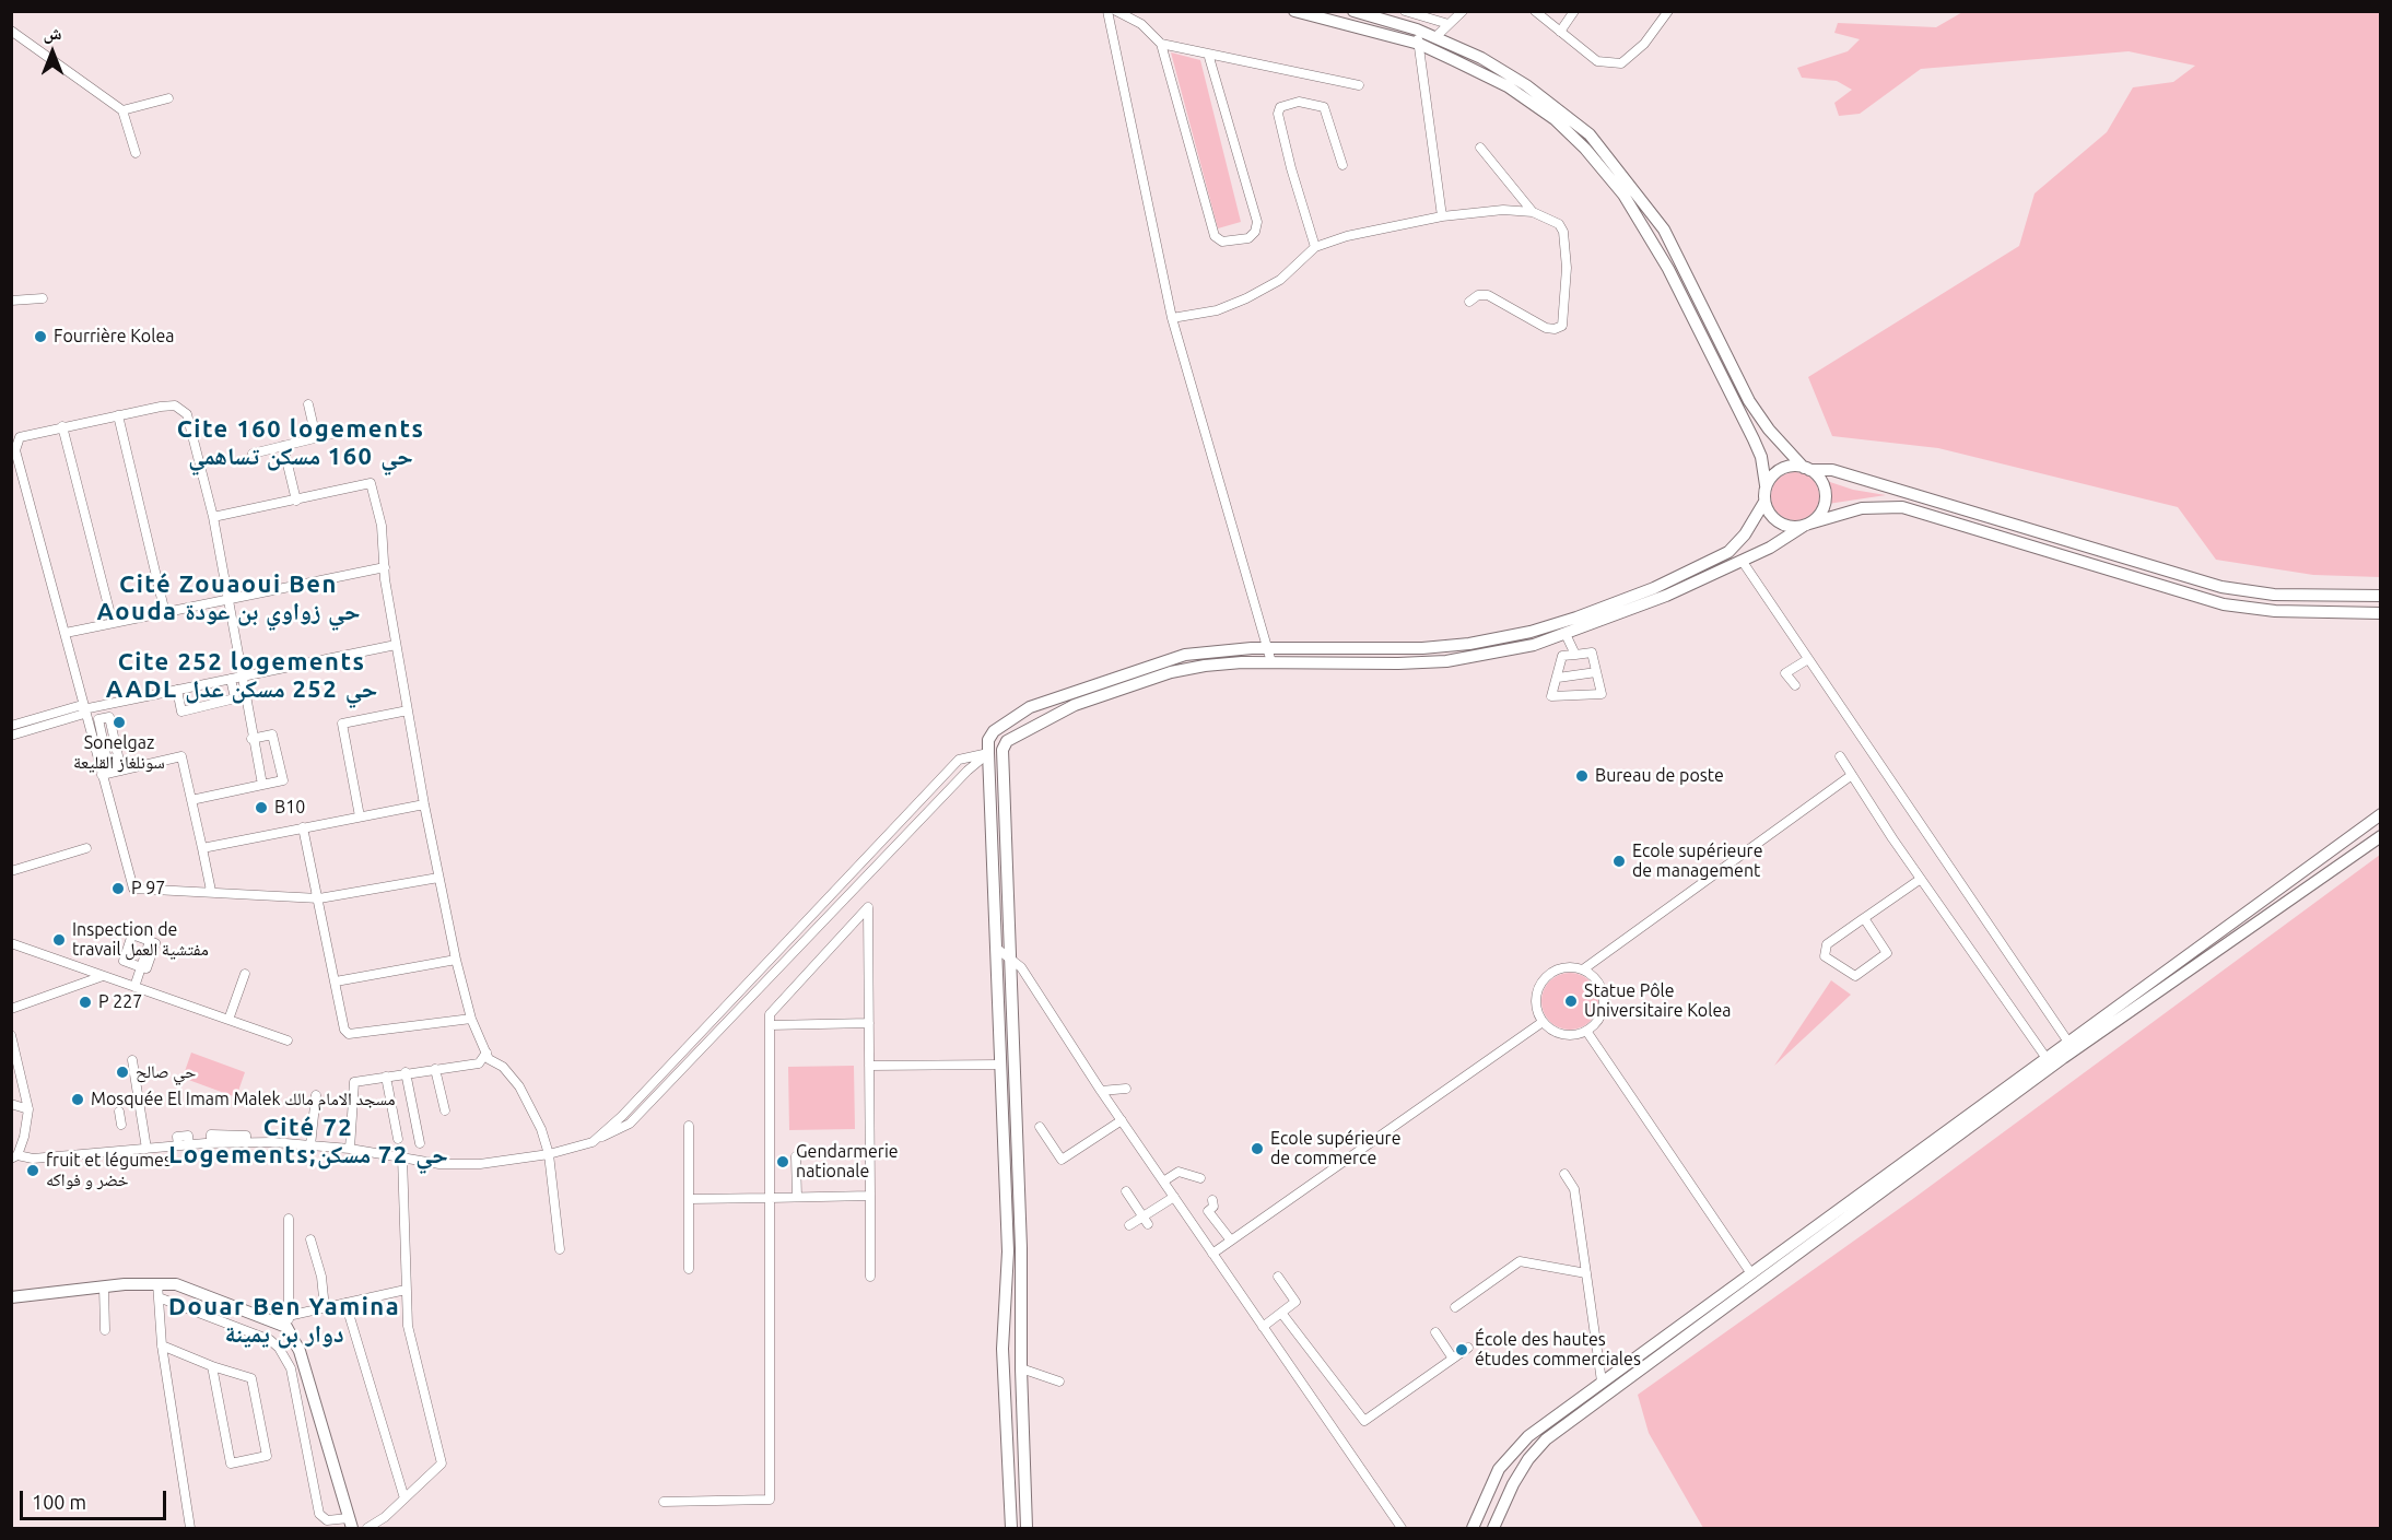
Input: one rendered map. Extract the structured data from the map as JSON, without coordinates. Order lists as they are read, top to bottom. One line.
{"districts":["Cite 160 logements حي 160 مسكن تساهمي","Cité Zouaoui Ben Aouda حي زواوي بن عودة","Cite 252 logements AADL حي 252 مسكن عدل","Cité 72 Logements;حي 72 مسكن","Douar Ben Yamina دوار بن يمينة"],"places":["Fourrière Kolea","Sonelgaz سونلغاز القليعة","Bureau de poste","B10","Ecole supérieure de management","P 97","Inspection de travail مفتشية العمل","Statue Pôle Universitaire Kolea","P 227","حي صالح","Mosquée El Imam Malek مسجد الامام مالك","Ecole supérieure de commerce","Gendarmerie nationale","fruit et légumes خضر و فواكه","École des hautes études commerciales"],"scale_bar":"100 m","north":"top"}
